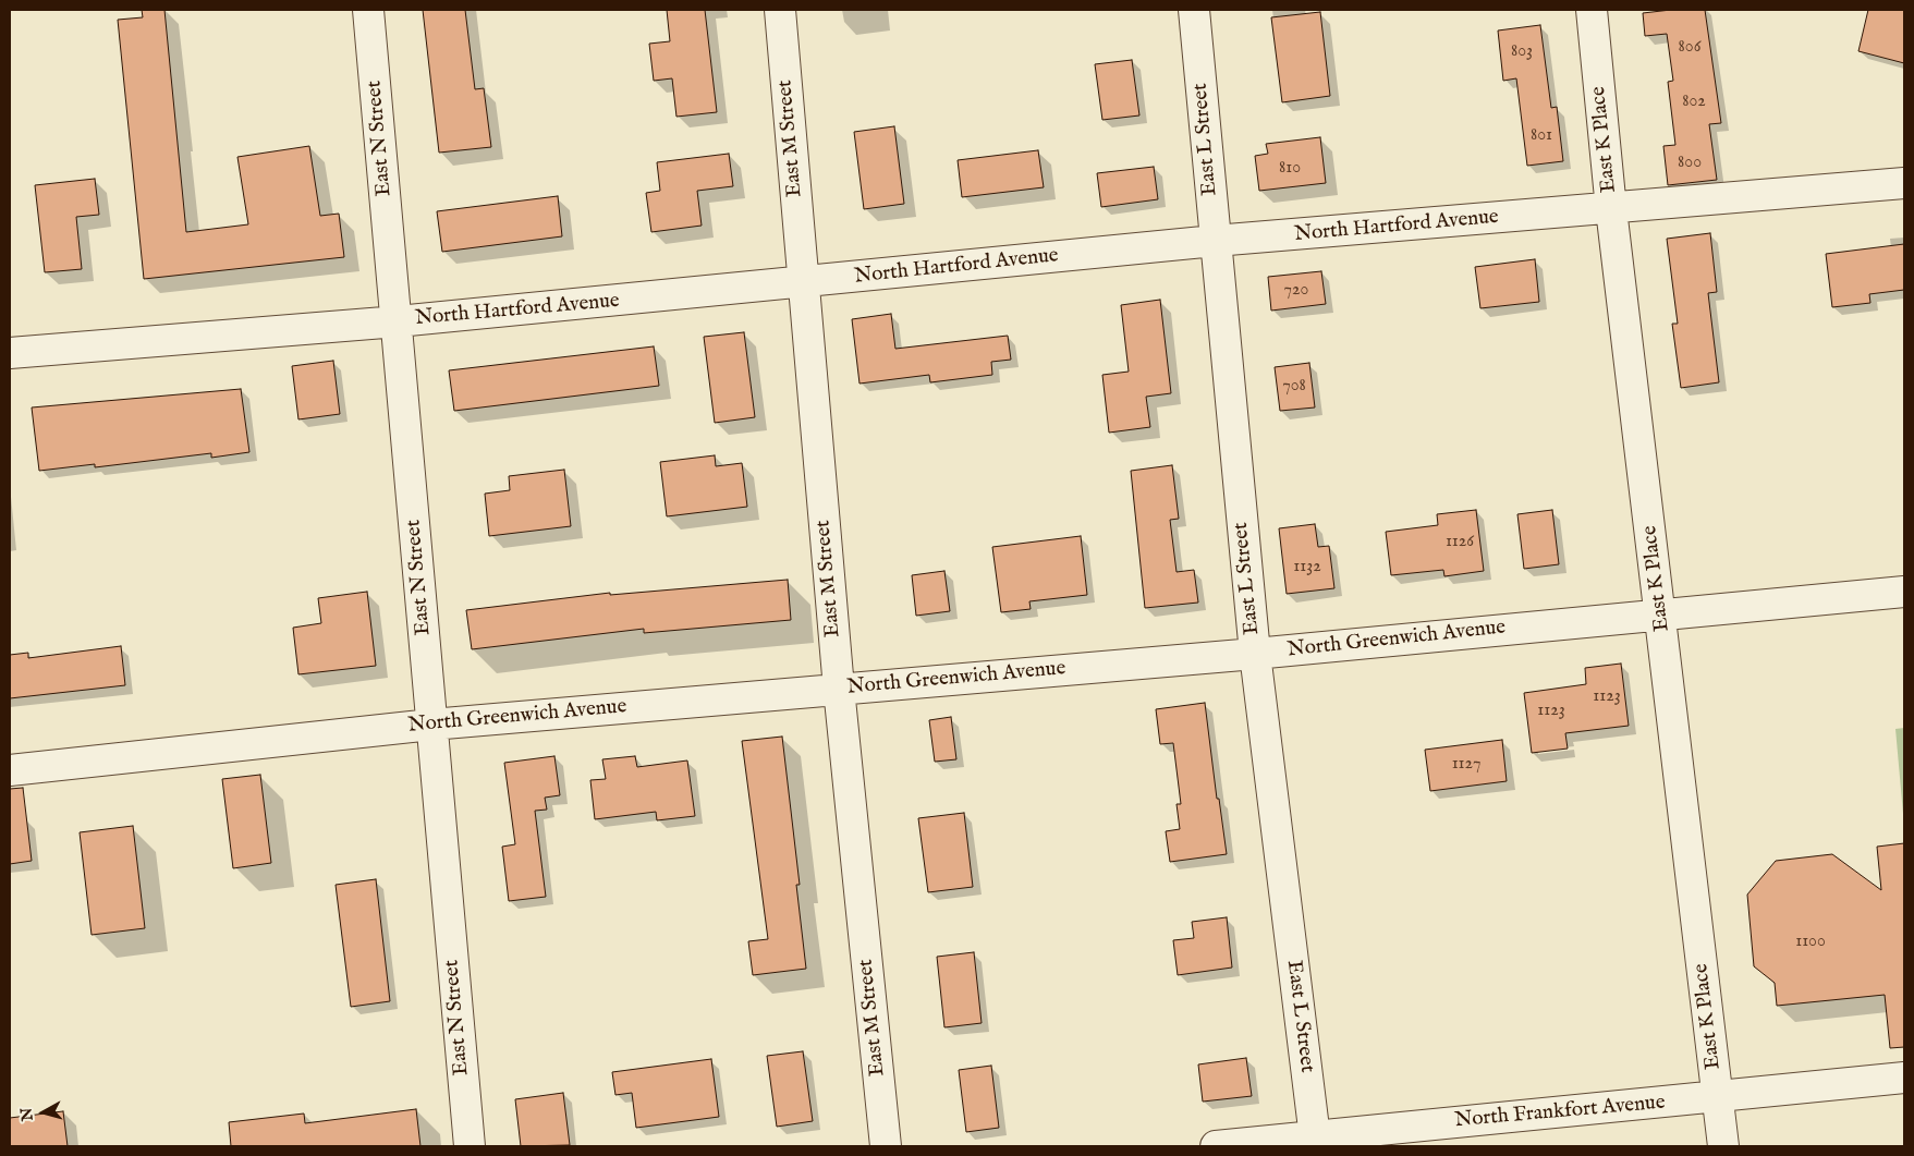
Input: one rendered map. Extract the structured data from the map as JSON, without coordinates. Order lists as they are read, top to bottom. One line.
{"streets":{"street":["East N Street","East M Street","East L Street","East K Place","North Hartford Avenue","North Greenwich Avenue","North Frankfort Avenue"]},"crossings":[["East N Street","North Hartford Avenue"],["East N Street","North Greenwich Avenue"],["East M Street","North Hartford Avenue"],["East M Street","North Greenwich Avenue"],["East L Street","North Hartford Avenue"],["East L Street","North Greenwich Avenue"],["East L Street","North Frankfort Avenue"],["East K Place","North Hartford Avenue"],["East K Place","North Greenwich Avenue"],["East K Place","North Frankfort Avenue"]],"house_numbers":["806","803","802","801","800","810","720","708","1126","1132","1123","1123","1127","1100"],"north":"left"}
